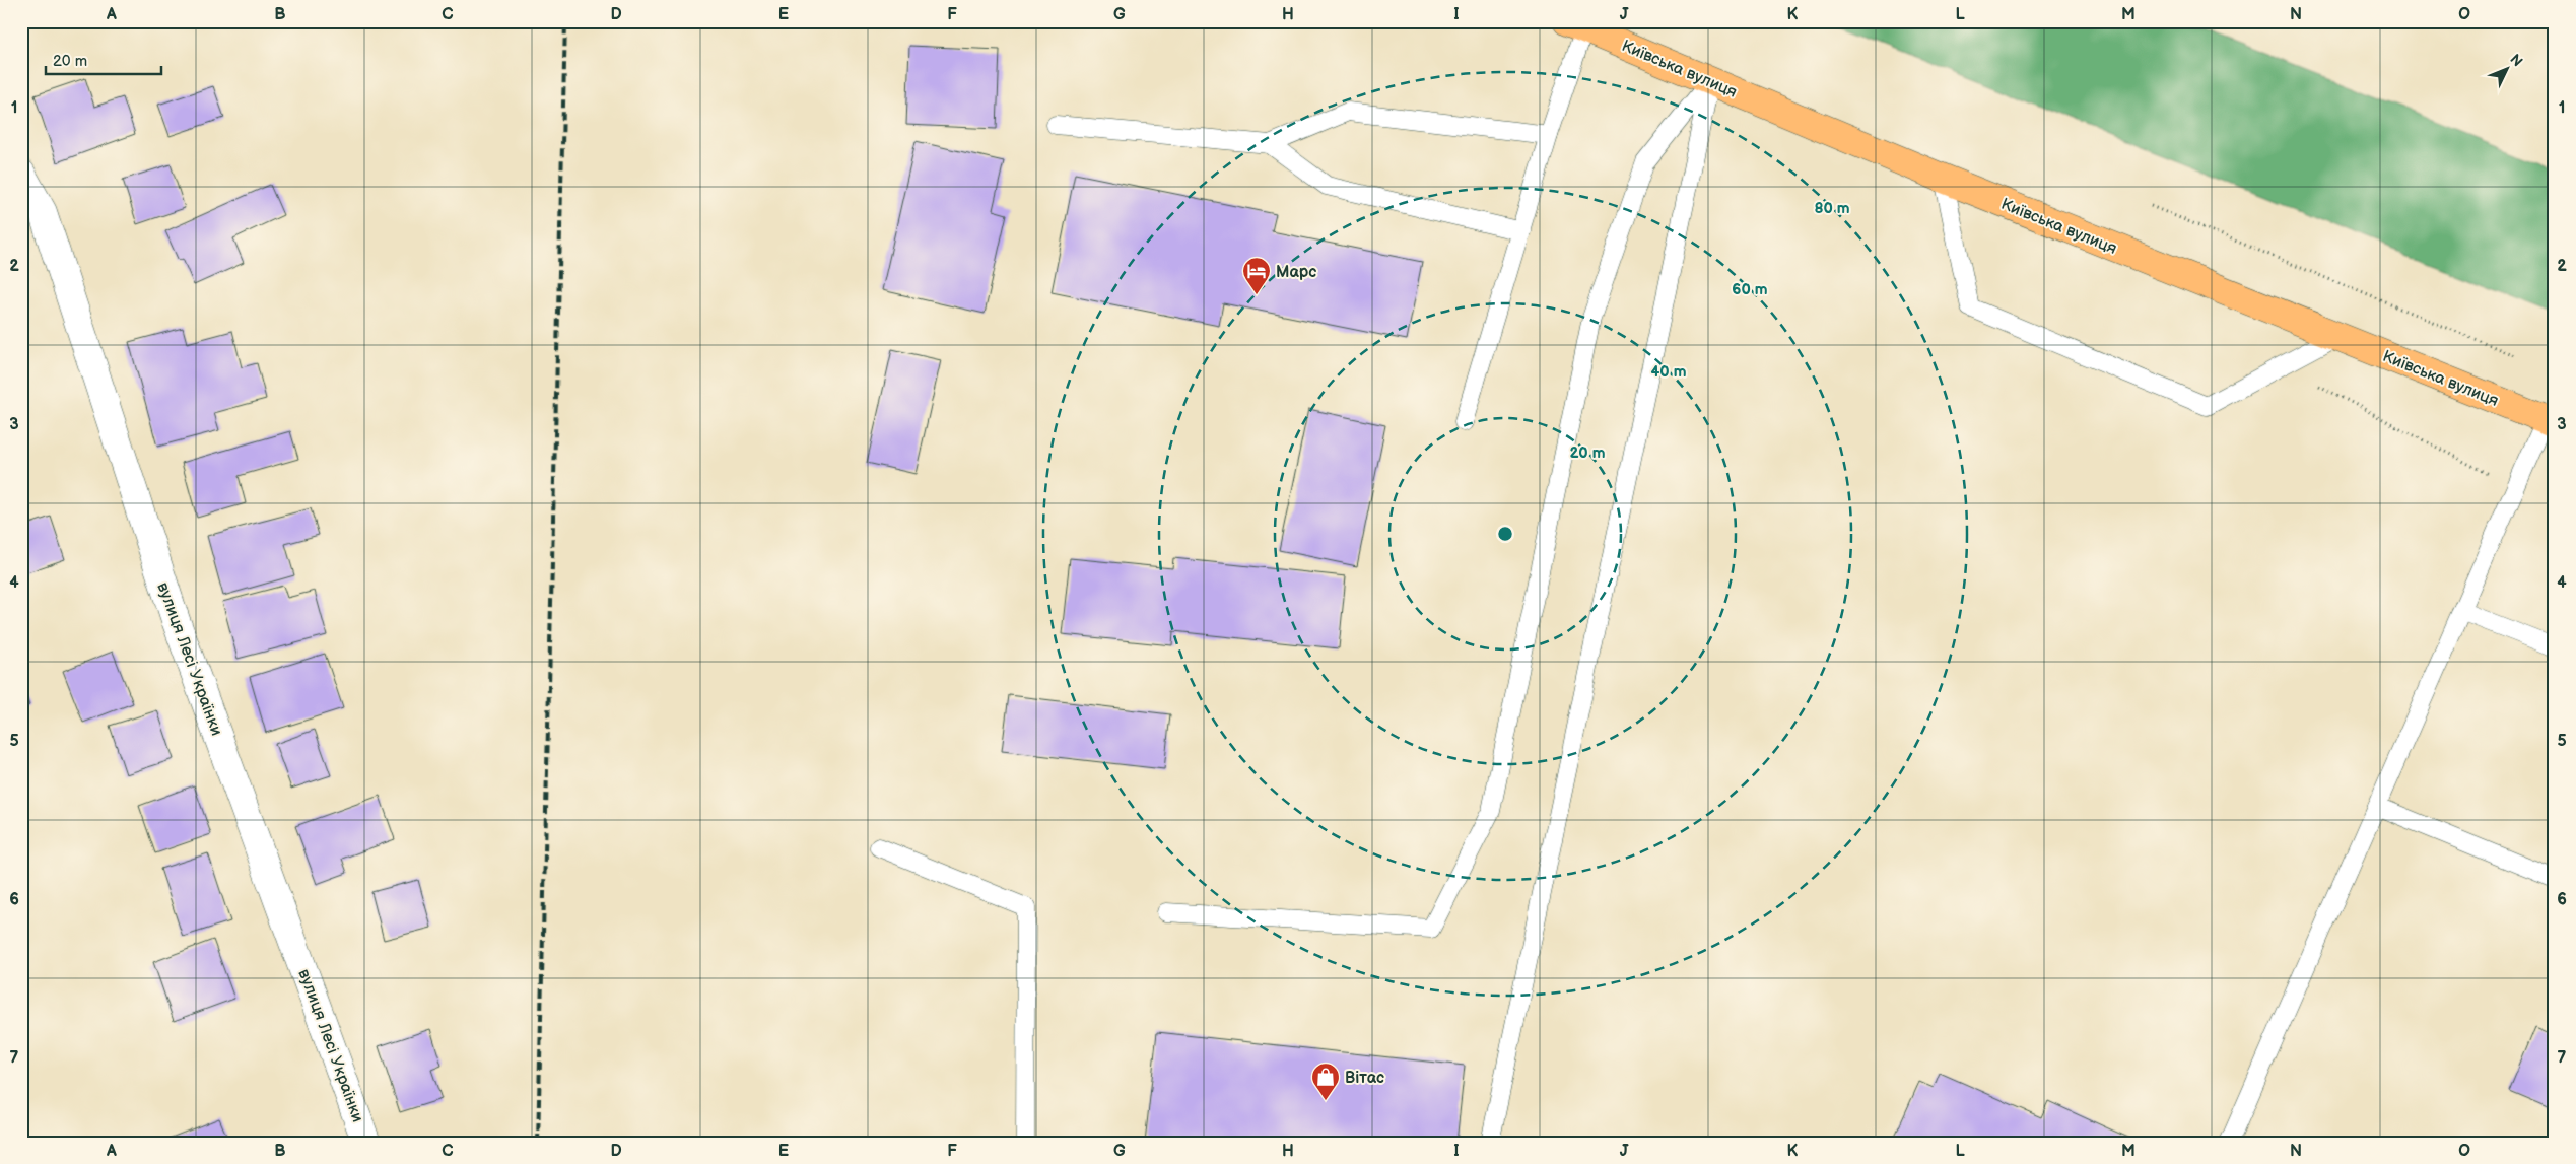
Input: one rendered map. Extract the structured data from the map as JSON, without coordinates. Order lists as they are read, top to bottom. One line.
{"streets":{"highway":["Київська вулиця"],"street":["вулиця Лесі Українки"]},"places":{"hotel":["Марс"],"shop":["Вітас"]},"scale_bar":"20 m","north":"top right","grid":{"columns":["A","B","C","D","E","F","G","H","I","J","K","L","M","N","O"],"rows":["1","2","3","4","5","6","7"]},"rings":["80 m","60 m","40 m","20 m"]}
